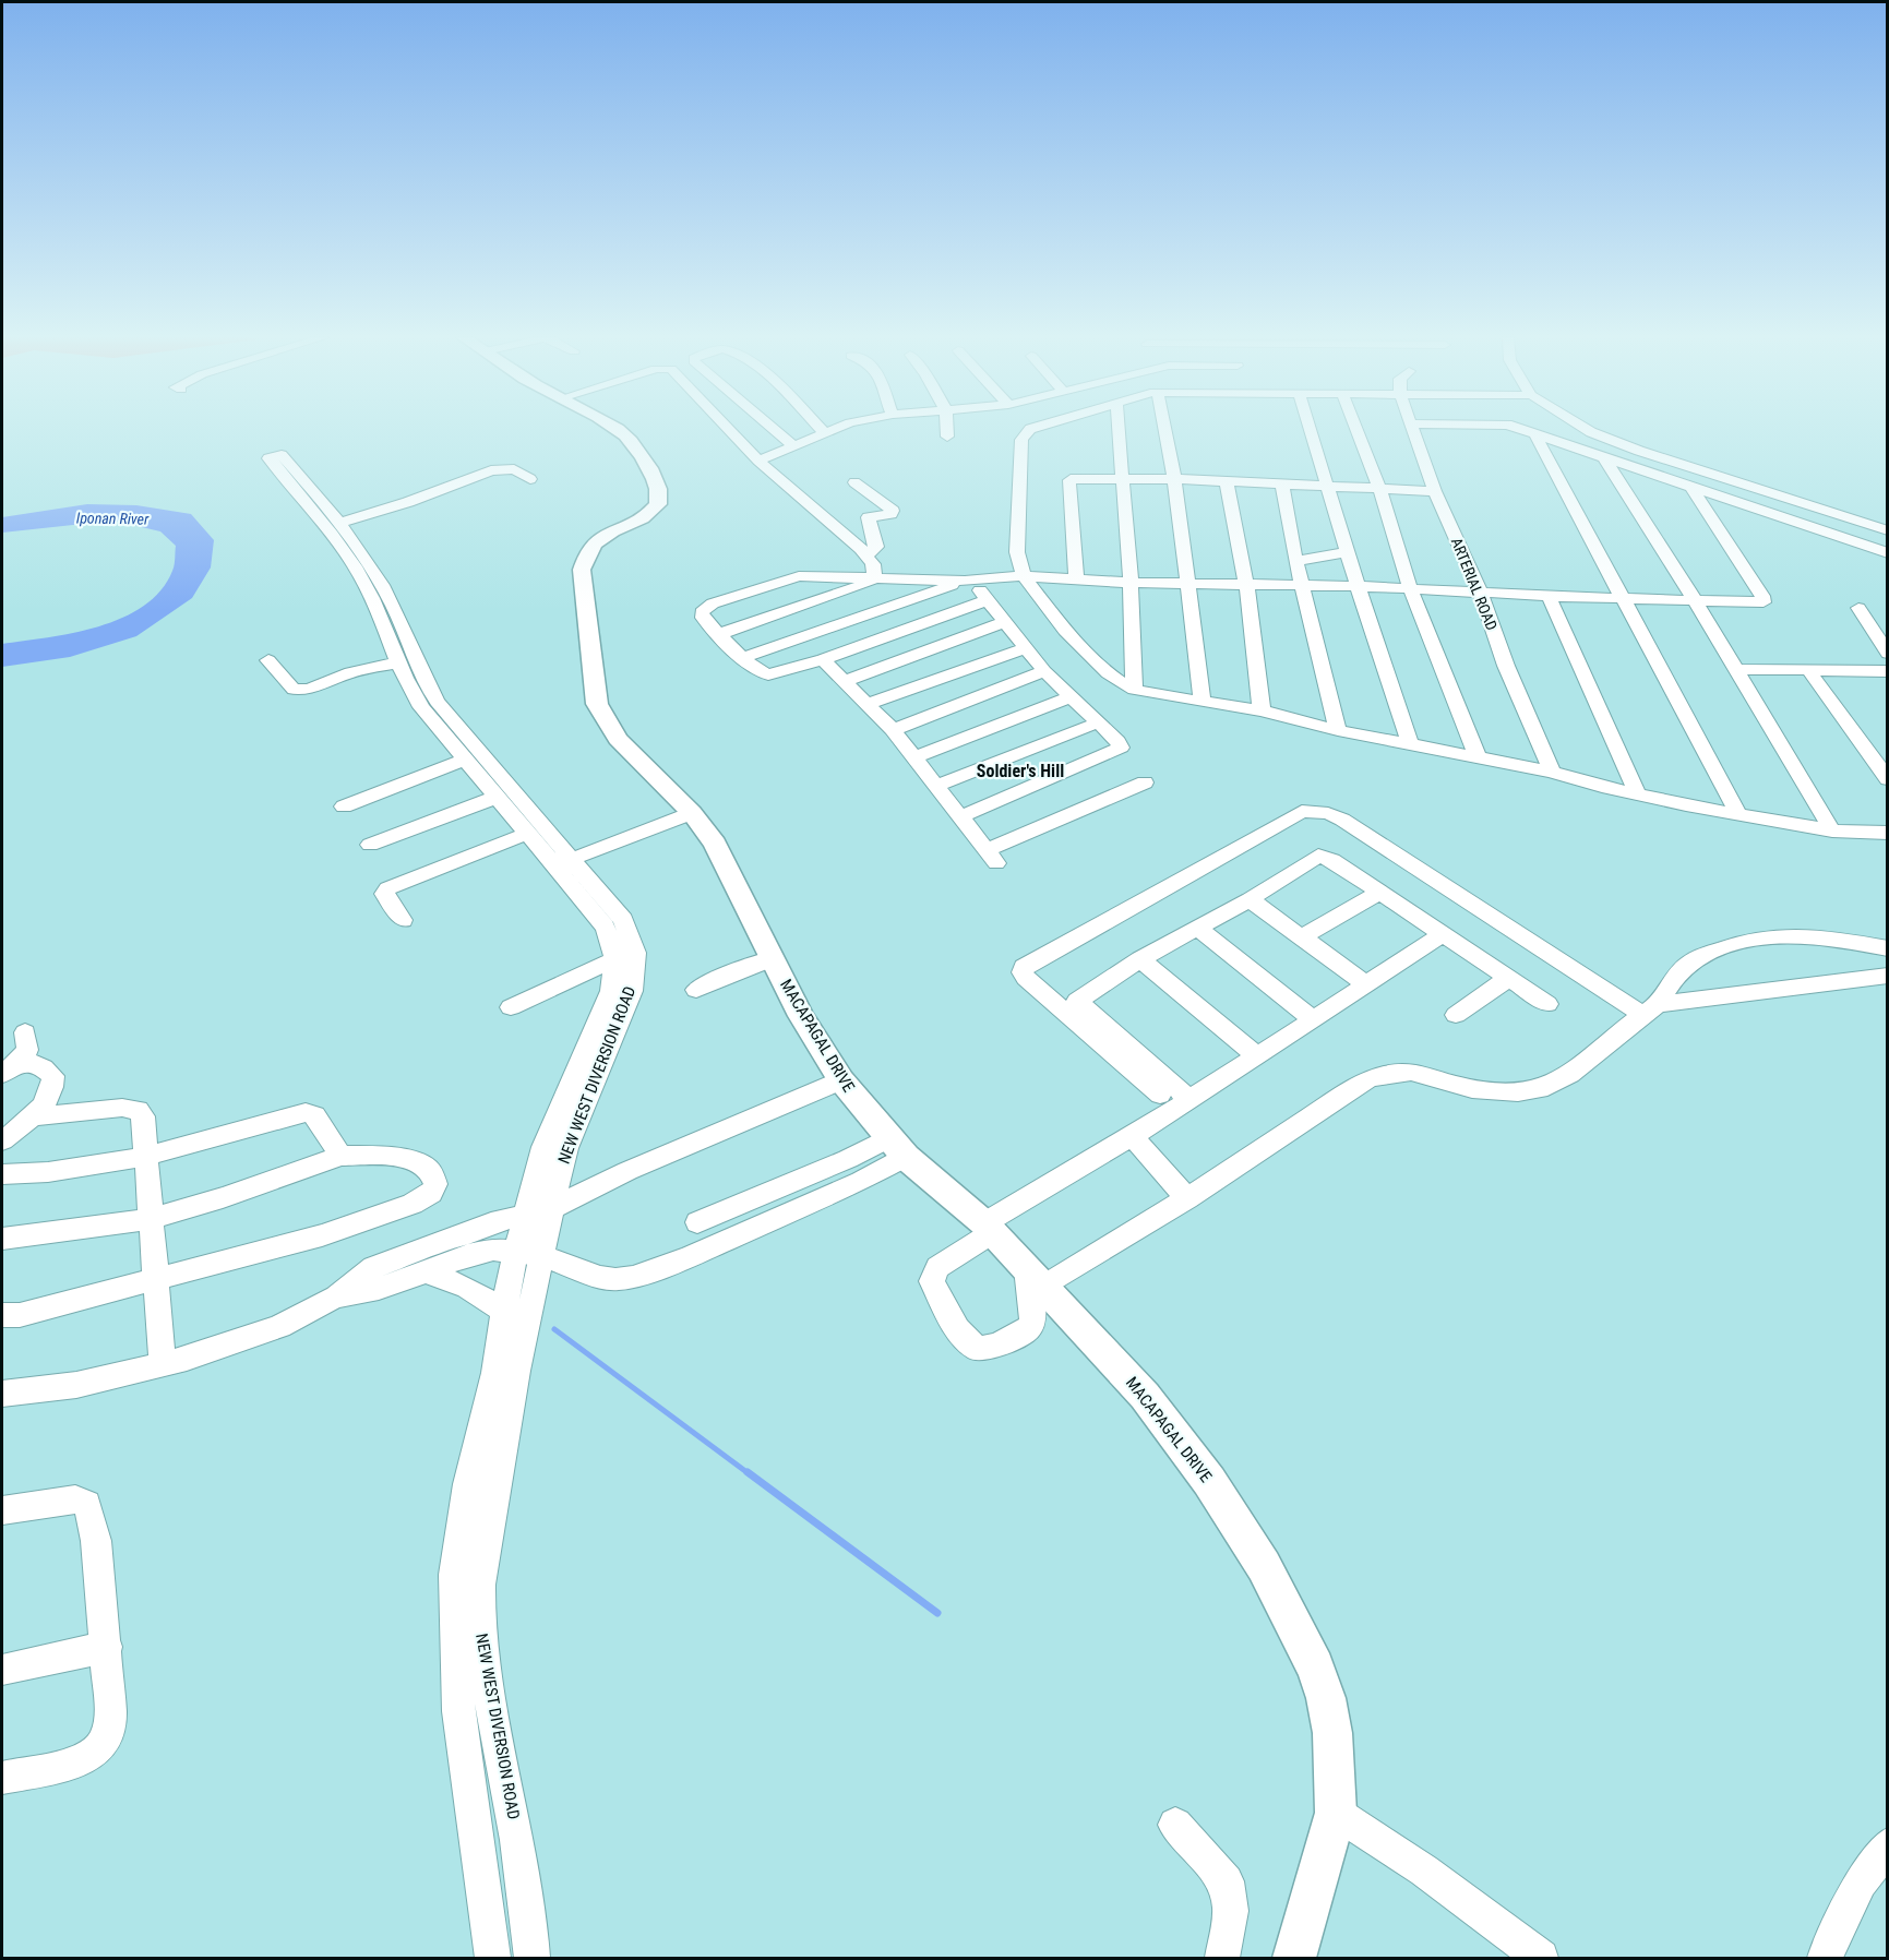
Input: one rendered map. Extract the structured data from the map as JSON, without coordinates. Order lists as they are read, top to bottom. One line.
{"streets":{"main road":["MACAPAGAL DRIVE"],"street":["ARTERIAL ROAD","NEW WEST DIVERSION ROAD"]},"districts":["Soldier's Hill"],"water":["Iponan River"]}
